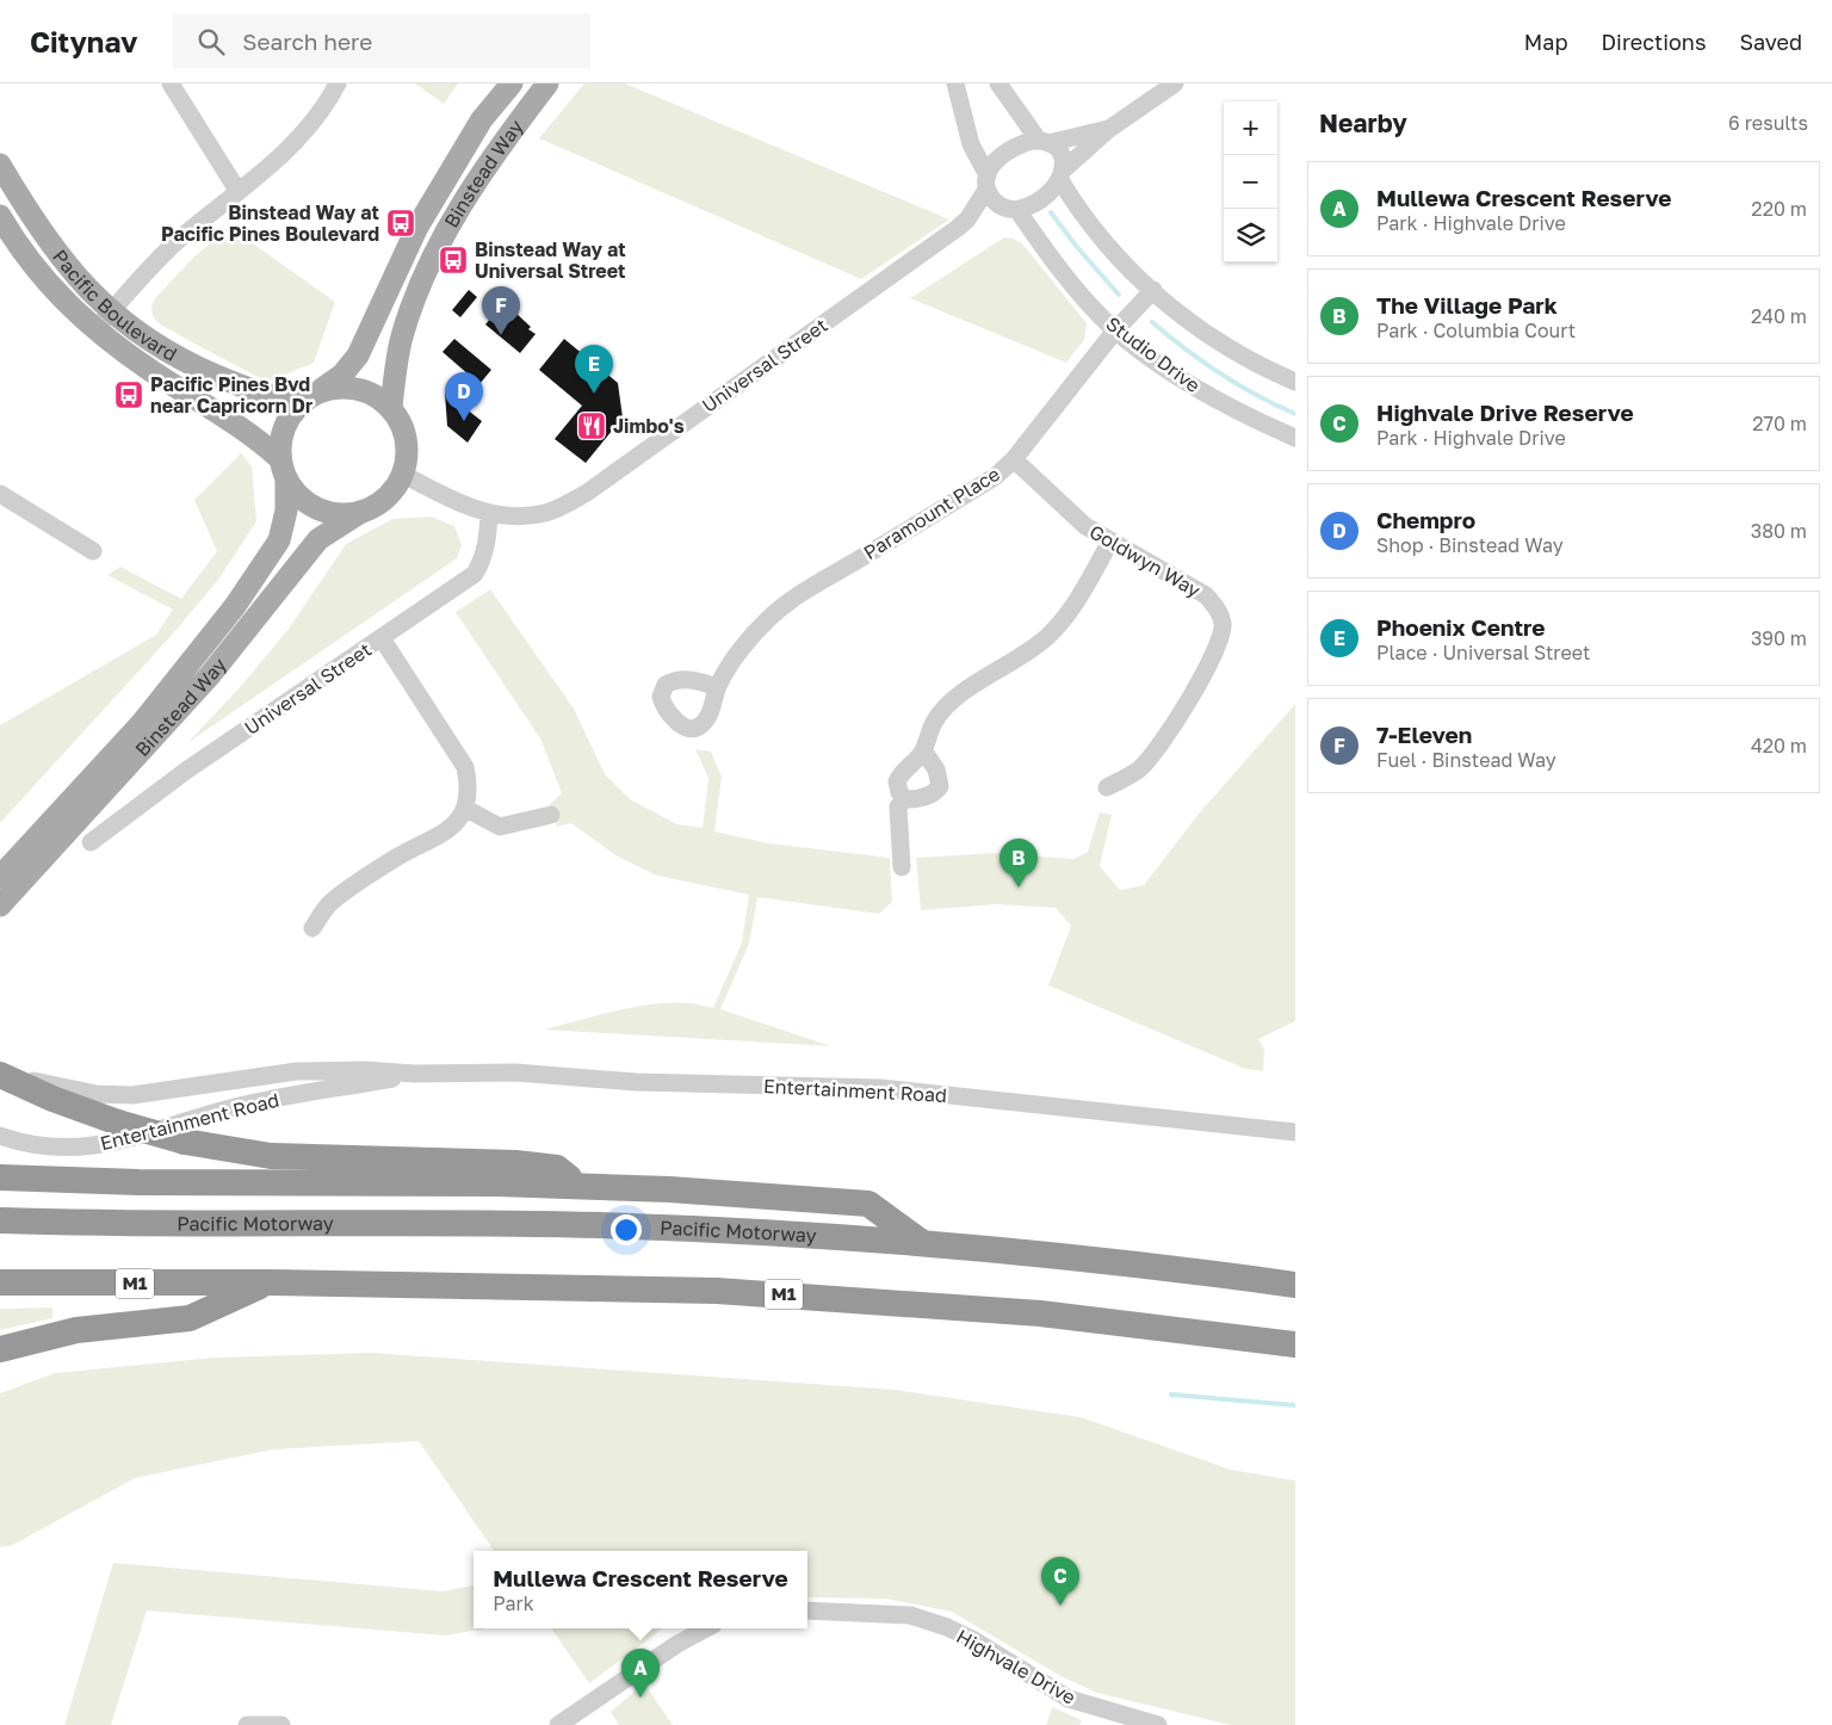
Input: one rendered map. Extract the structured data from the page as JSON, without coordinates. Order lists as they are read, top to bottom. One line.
{"streets":{"highway":["Pacific Motorway","M1"],"main road":["Binstead Way","Pacific Boulevard"],"street":["Studio Drive","Universal Street","Paramount Place","Goldwyn Way","Entertainment Road","Highvale Drive"]},"crossings":[["Binstead Way","Pacific Boulevard"],["Binstead Way","Universal Street"],["Pacific Boulevard","Universal Street"],["Studio Drive","Universal Street"],["Studio Drive","Paramount Place"],["Paramount Place","Goldwyn Way"]],"places":{"bus stop":["Binstead Way at Pacific Pines Boulevard","Binstead Way at Universal Street","Pacific Pines Bvd near Capricorn Dr"],"restaurant":["Jimbo's"]},"page":{"header":"Citynav","search":"Search here","nav":["Map","Directions","Saved"],"heading":["Nearby","6 results"],"map_buttons":["+","−"],"list":[{"mark":"A","name":"Mullewa Crescent Reserve","note":"Park · Highvale Drive","value":"220 m"},{"mark":"B","name":"The Village Park","note":"Park · Columbia Court","value":"240 m"},{"mark":"C","name":"Highvale Drive Reserve","note":"Park · Highvale Drive","value":"270 m"},{"mark":"D","name":"Chempro","note":"Shop · Binstead Way","value":"380 m"},{"mark":"E","name":"Phoenix Centre","note":"Place · Universal Street","value":"390 m"},{"mark":"F","name":"7-Eleven","note":"Fuel · Binstead Way","value":"420 m"}],"pins":["F","E","D","B","C","A"],"popup":["Mullewa Crescent Reserve","Park"]}}
